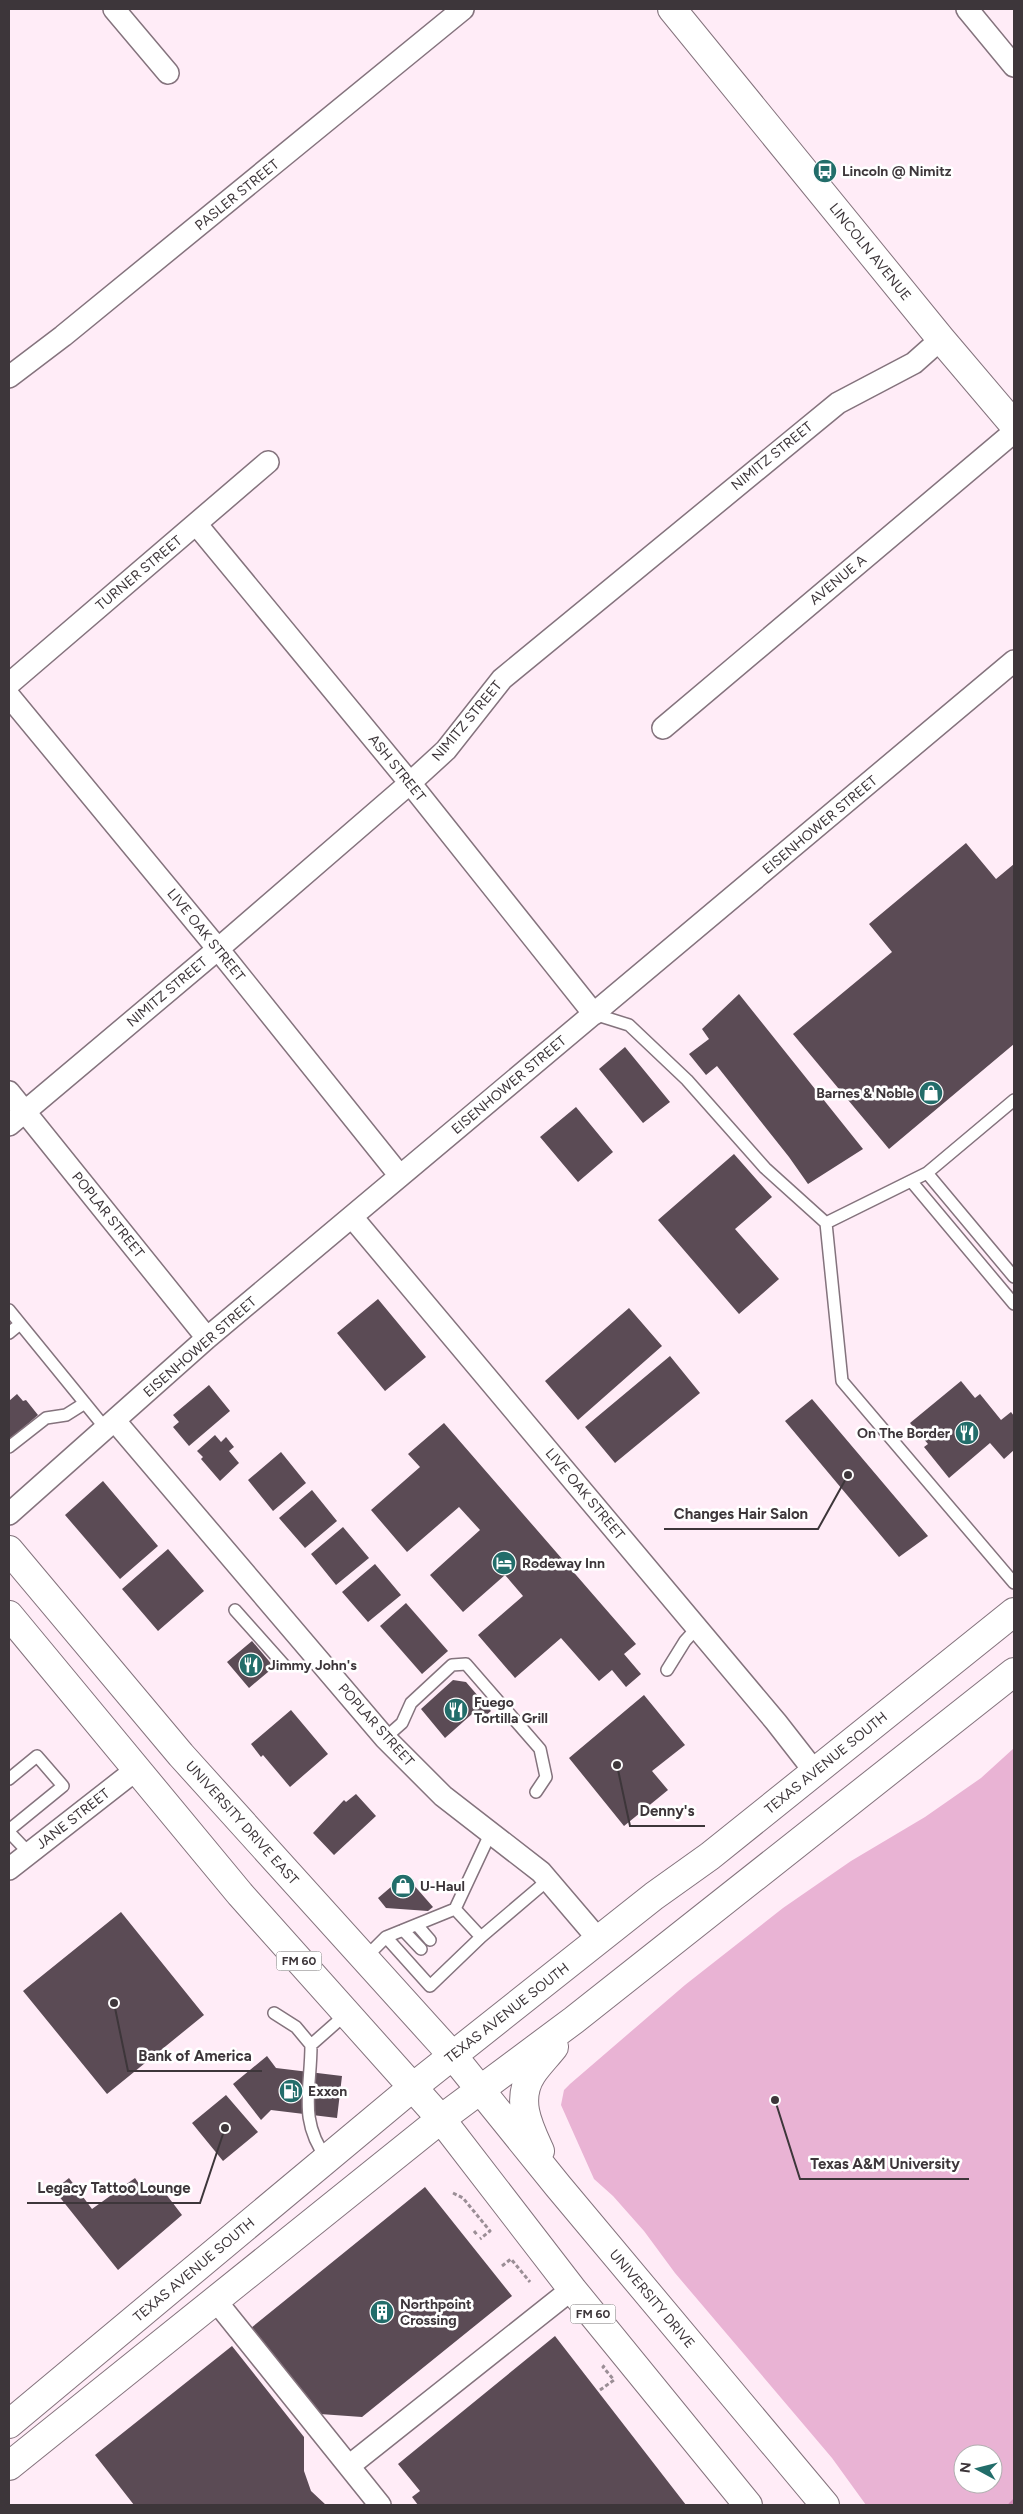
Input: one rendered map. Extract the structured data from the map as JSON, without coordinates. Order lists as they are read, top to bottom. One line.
{"streets":{"main road":["LINCOLN AVENUE","TEXAS AVENUE SOUTH","UNIVERSITY DRIVE EAST","FM 60","UNIVERSITY DRIVE"],"street":["PASLER STREET","NIMITZ STREET","TURNER STREET","AVENUE A","ASH STREET","EISENHOWER STREET","LIVE OAK STREET","POPLAR STREET","JANE STREET"]},"crossings":[["LINCOLN AVENUE","NIMITZ STREET"],["NIMITZ STREET","ASH STREET"],["NIMITZ STREET","LIVE OAK STREET"],["NIMITZ STREET","POPLAR STREET"],["TURNER STREET","ASH STREET"],["ASH STREET","EISENHOWER STREET"],["EISENHOWER STREET","LIVE OAK STREET"],["EISENHOWER STREET","POPLAR STREET"],["LIVE OAK STREET","TEXAS AVENUE SOUTH"],["POPLAR STREET","TEXAS AVENUE SOUTH"],["TEXAS AVENUE SOUTH","UNIVERSITY DRIVE EAST"],["TEXAS AVENUE SOUTH","FM 60"],["JANE STREET","FM 60"],["UNIVERSITY DRIVE EAST","UNIVERSITY DRIVE"]],"places":{"bus stop":["Lincoln @ Nimitz"],"shop":["Barnes & Noble","U-Haul"],"restaurant":["On The Border","Jimmy John's","Fuego Tortilla Grill"],"other":["Changes Hair Salon","Denny's","Bank of America","Texas A&M University","Legacy Tattoo Lounge"],"hotel":["Rodeway Inn"],"fuel station":["Exxon"],"building":["Northpoint Crossing"]},"north":"left"}
